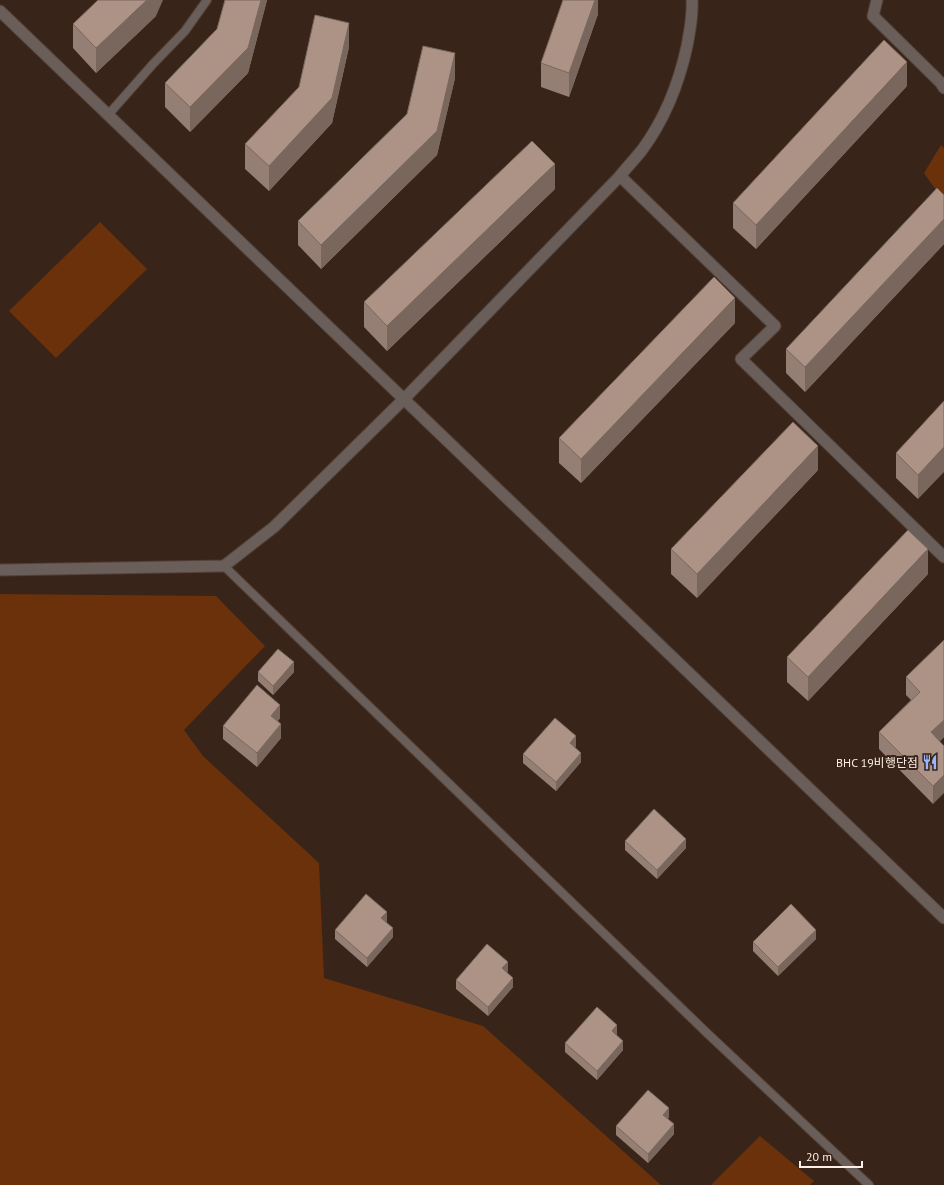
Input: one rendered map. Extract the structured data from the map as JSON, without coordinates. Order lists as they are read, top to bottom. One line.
{"places":{"restaurant":["BHC 19비행단점"]},"scale_bar":"20 m"}
